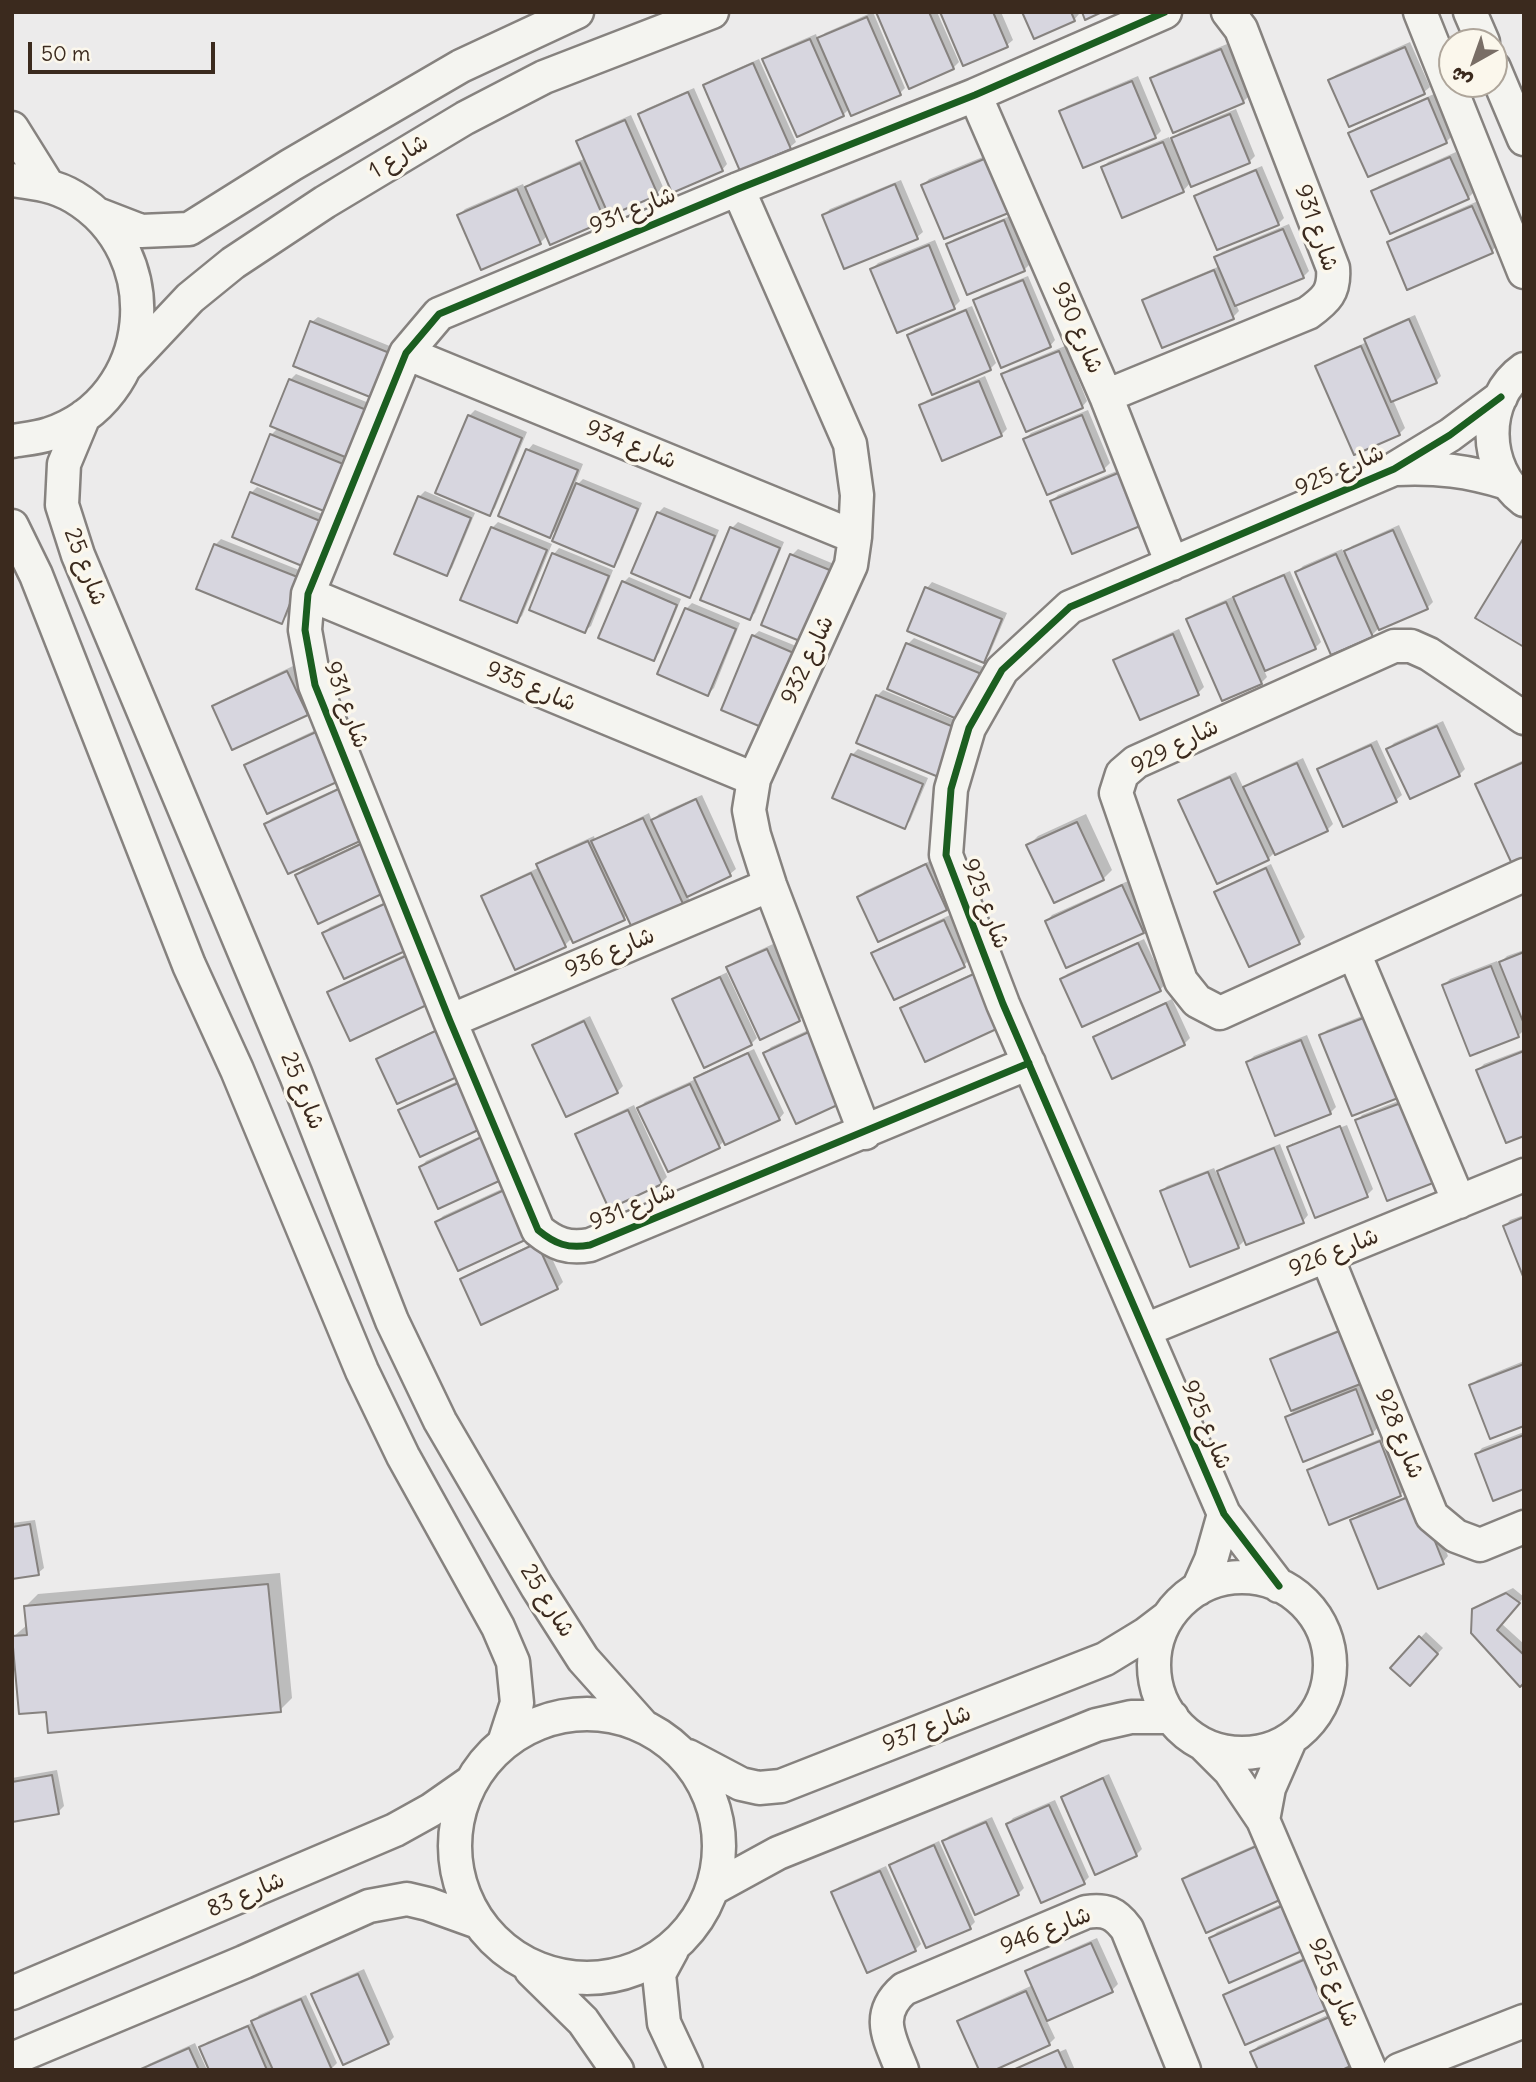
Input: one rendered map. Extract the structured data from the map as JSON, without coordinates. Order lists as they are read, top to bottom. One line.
{"streets":{"street":["شارع 1","شارع 931","شارع 930","شارع 934","شارع 925","شارع 25","شارع 932","شارع 935","شارع 929","شارع 936","شارع 926","شارع 928","شارع 937","شارع 83","شارع 946"]},"crossings":[["شارع 931","شارع 930"],["شارع 931","شارع 934"],["شارع 931","شارع 925"],["شارع 931","شارع 932"],["شارع 931","شارع 935"],["شارع 931","شارع 936"],["شارع 930","شارع 925"],["شارع 934","شارع 932"],["شارع 925","شارع 926"],["شارع 925","شارع 937"],["شارع 932","شارع 935"],["شارع 932","شارع 936"],["شارع 926","شارع 928"]],"scale_bar":"50 m","north":"bottom left"}
